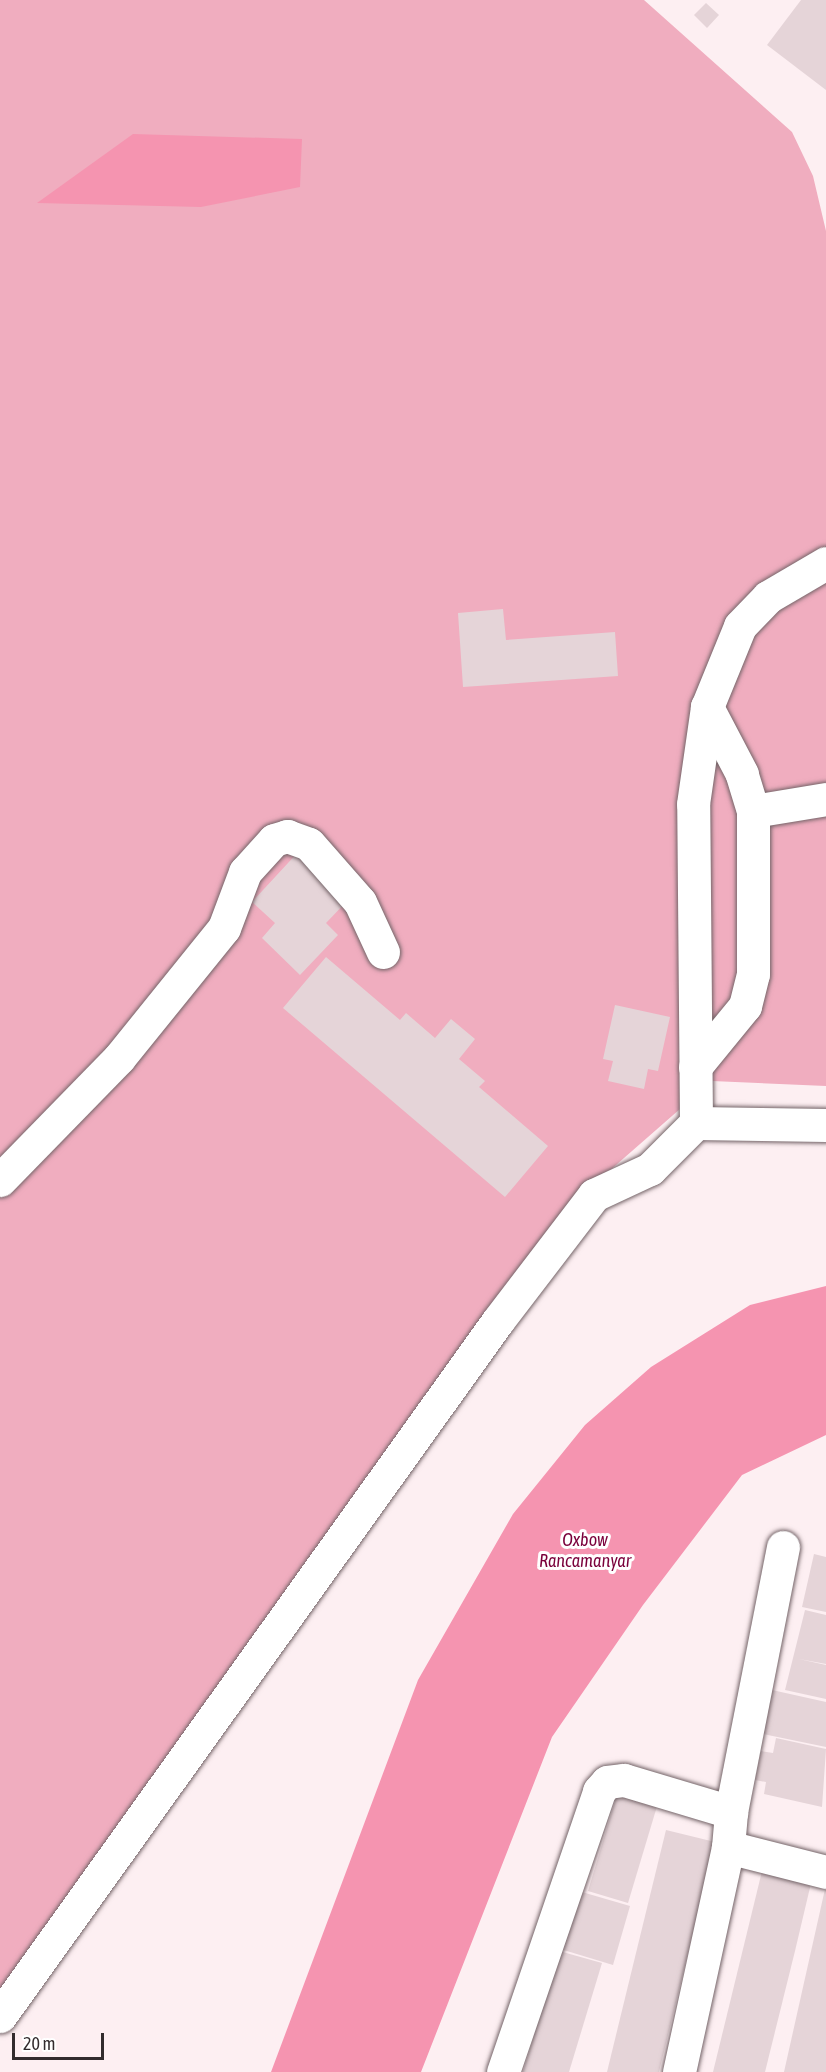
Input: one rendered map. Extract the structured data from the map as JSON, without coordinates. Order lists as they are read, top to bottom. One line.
{"water":["Oxbow Rancamanyar"],"scale_bar":"20 m"}
